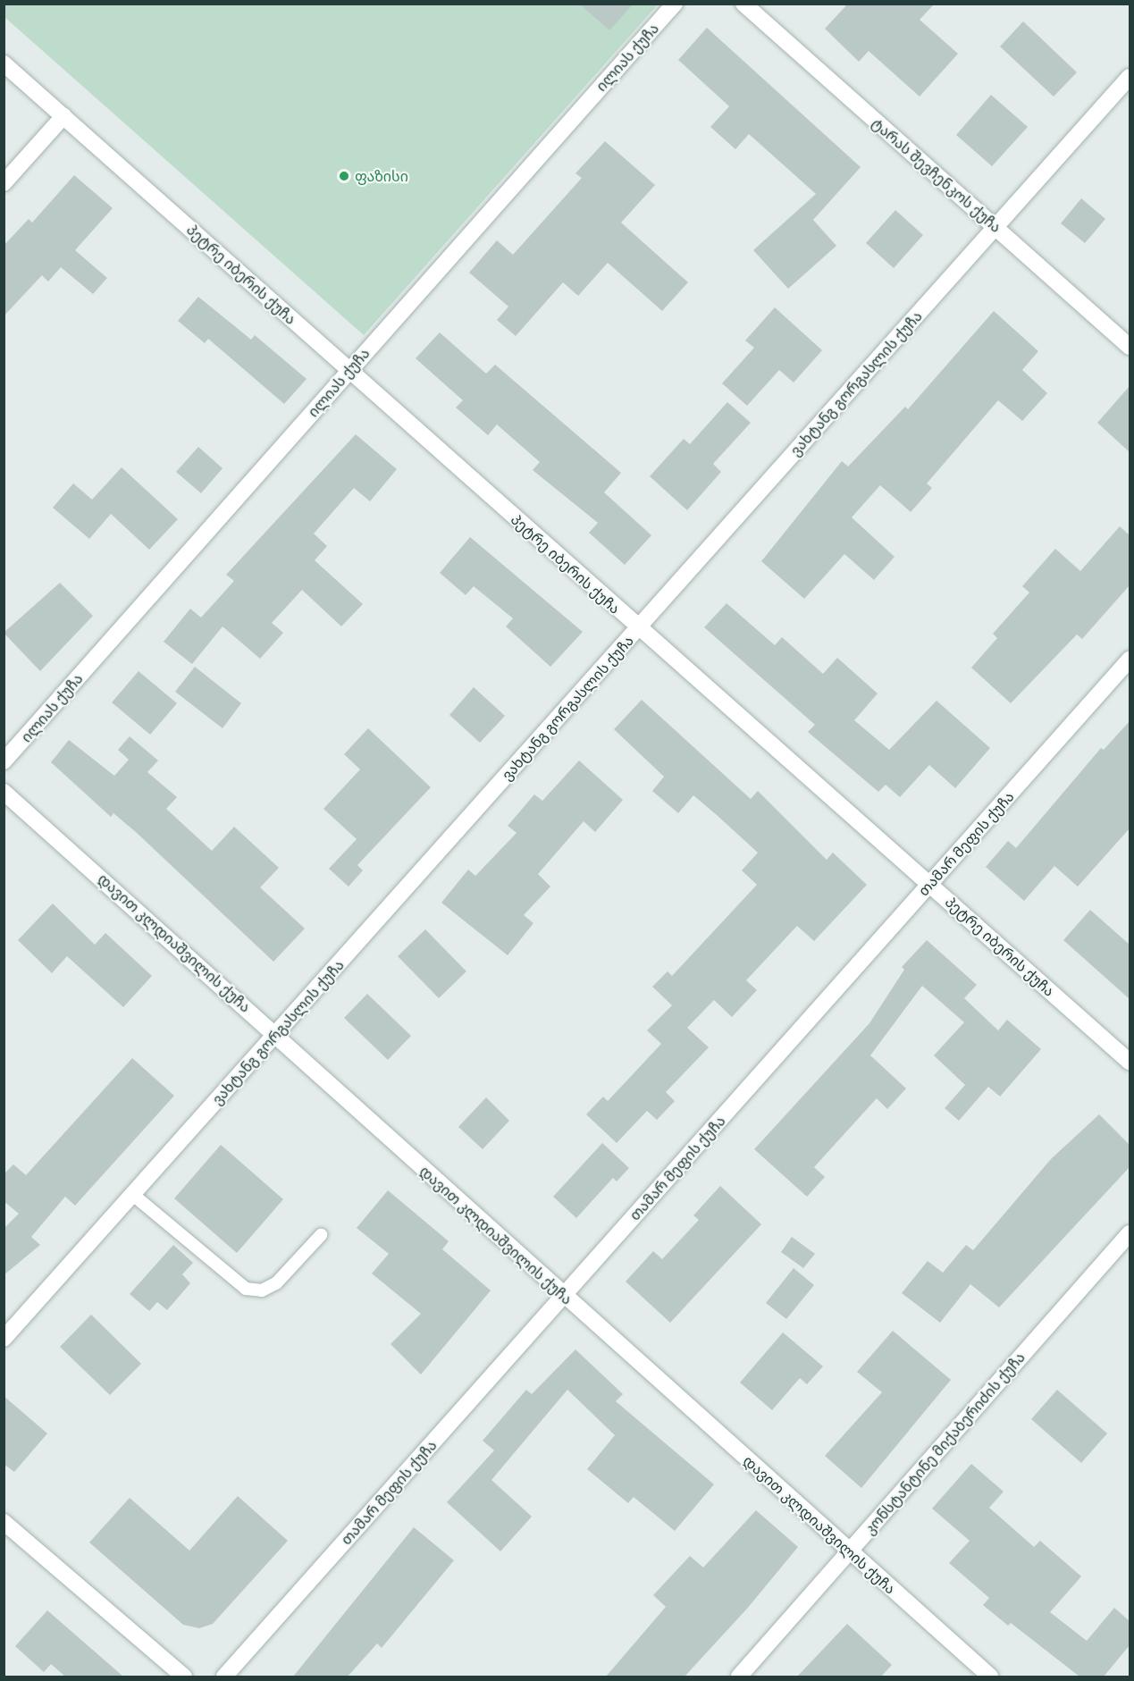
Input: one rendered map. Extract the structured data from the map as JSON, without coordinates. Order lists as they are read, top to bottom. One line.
{"streets":{"street":["ილიას ქუჩა","ტარას შევჩენკოს ქუჩა","პეტრე იბერის ქუჩა","ვახტანგ გორგასლის ქუჩა","თამარ მეფის ქუჩა","დავით კლდიაშვილის ქუჩა","კონსტანტინე მიქაბერიძის ქუჩა"]},"crossings":[["ილიას ქუჩა","პეტრე იბერის ქუჩა"],["ტარას შევჩენკოს ქუჩა","ვახტანგ გორგასლის ქუჩა"],["პეტრე იბერის ქუჩა","ვახტანგ გორგასლის ქუჩა"],["პეტრე იბერის ქუჩა","თამარ მეფის ქუჩა"],["ვახტანგ გორგასლის ქუჩა","დავით კლდიაშვილის ქუჩა"],["თამარ მეფის ქუჩა","დავით კლდიაშვილის ქუჩა"],["დავით კლდიაშვილის ქუჩა","კონსტანტინე მიქაბერიძის ქუჩა"]],"places":["ფაზისი"]}
